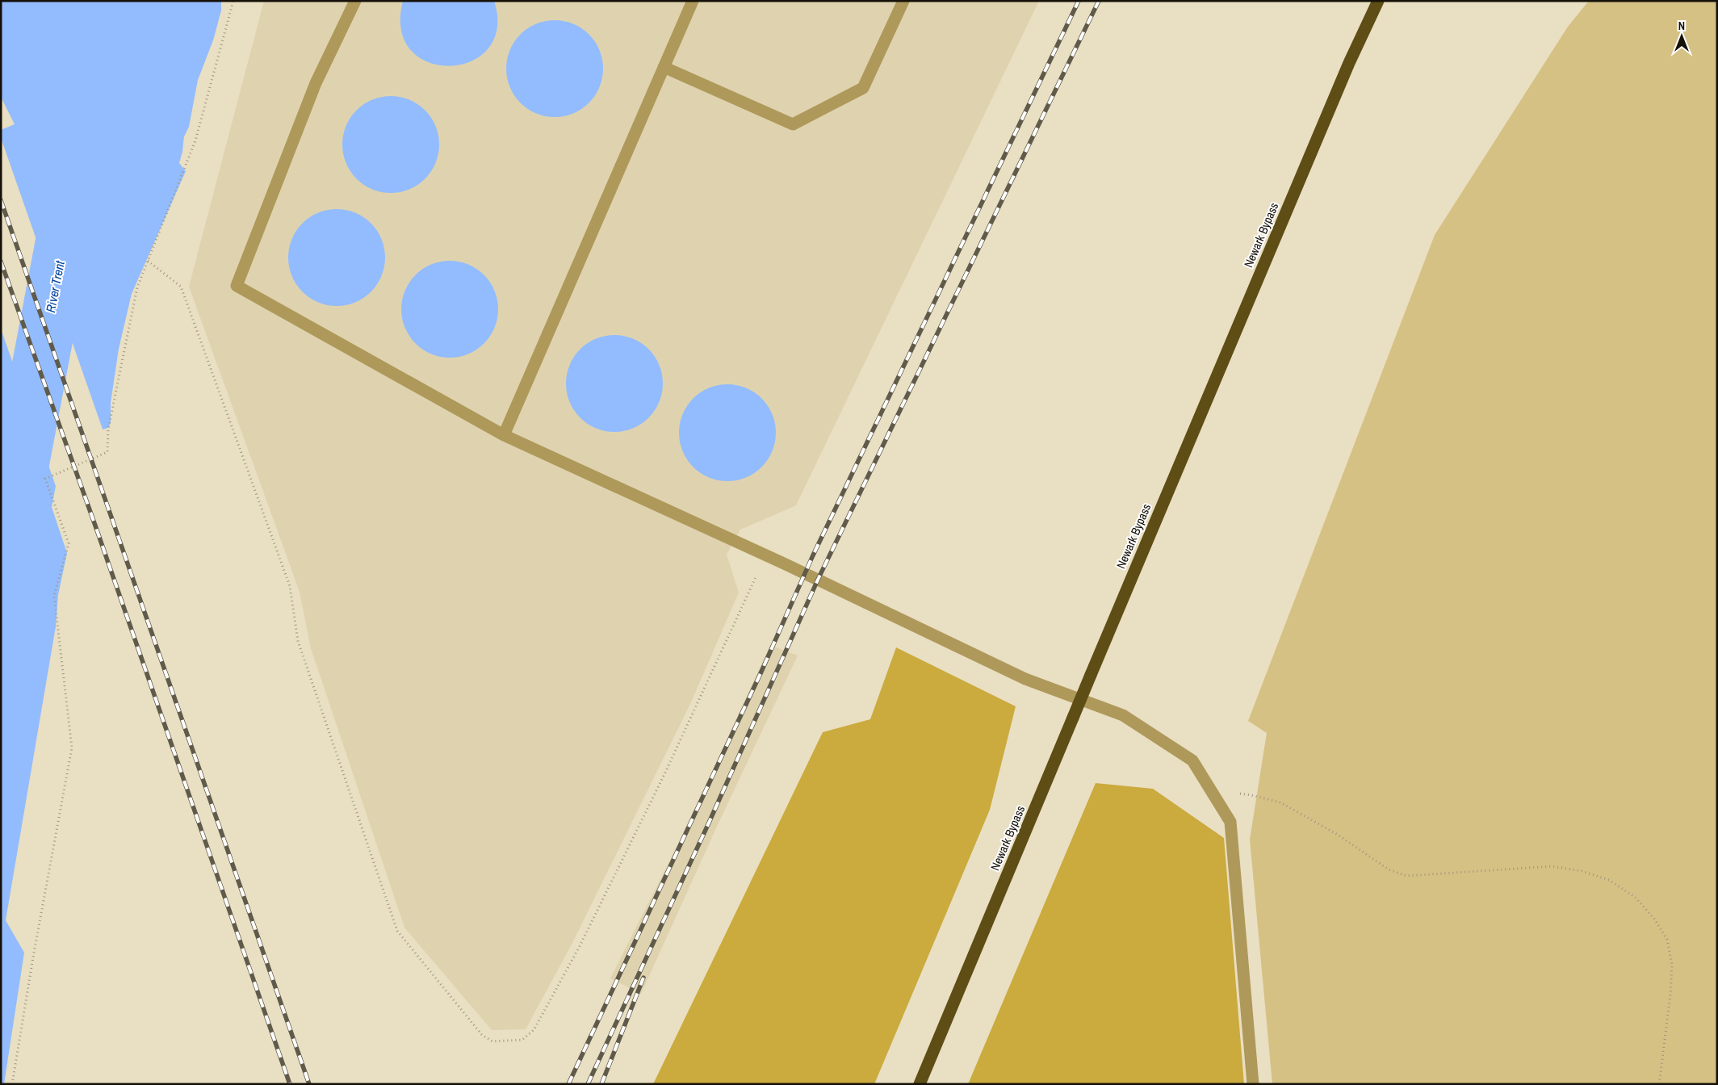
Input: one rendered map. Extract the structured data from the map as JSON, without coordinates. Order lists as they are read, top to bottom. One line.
{"streets":{"highway":["Newark Bypass"]},"water":["River Trent"],"north":"top"}
